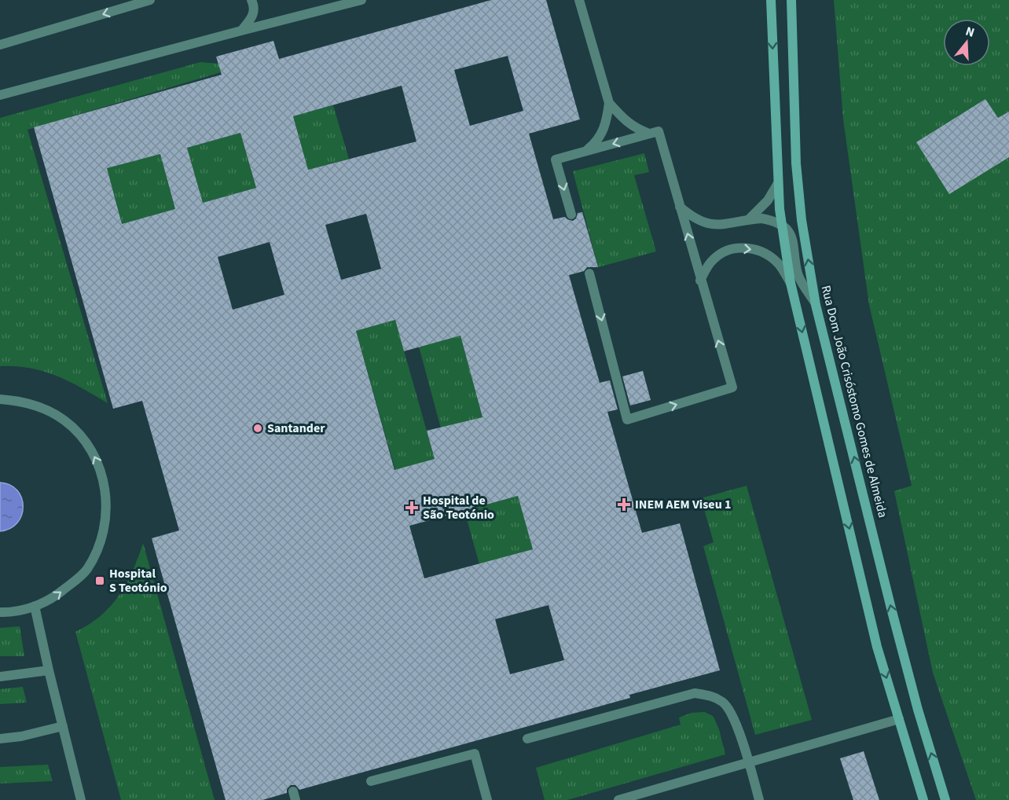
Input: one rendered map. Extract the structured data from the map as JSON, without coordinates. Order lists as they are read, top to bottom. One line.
{"streets":{"street":["Rua Dom João Crisóstomo Gomes de Almeida"]},"places":{"other":["Santander"],"health":["INEM AEM Viseu 1","Hospital de São Teotónio"],"transit":["Hospital S Teotónio"]},"north":"top"}
